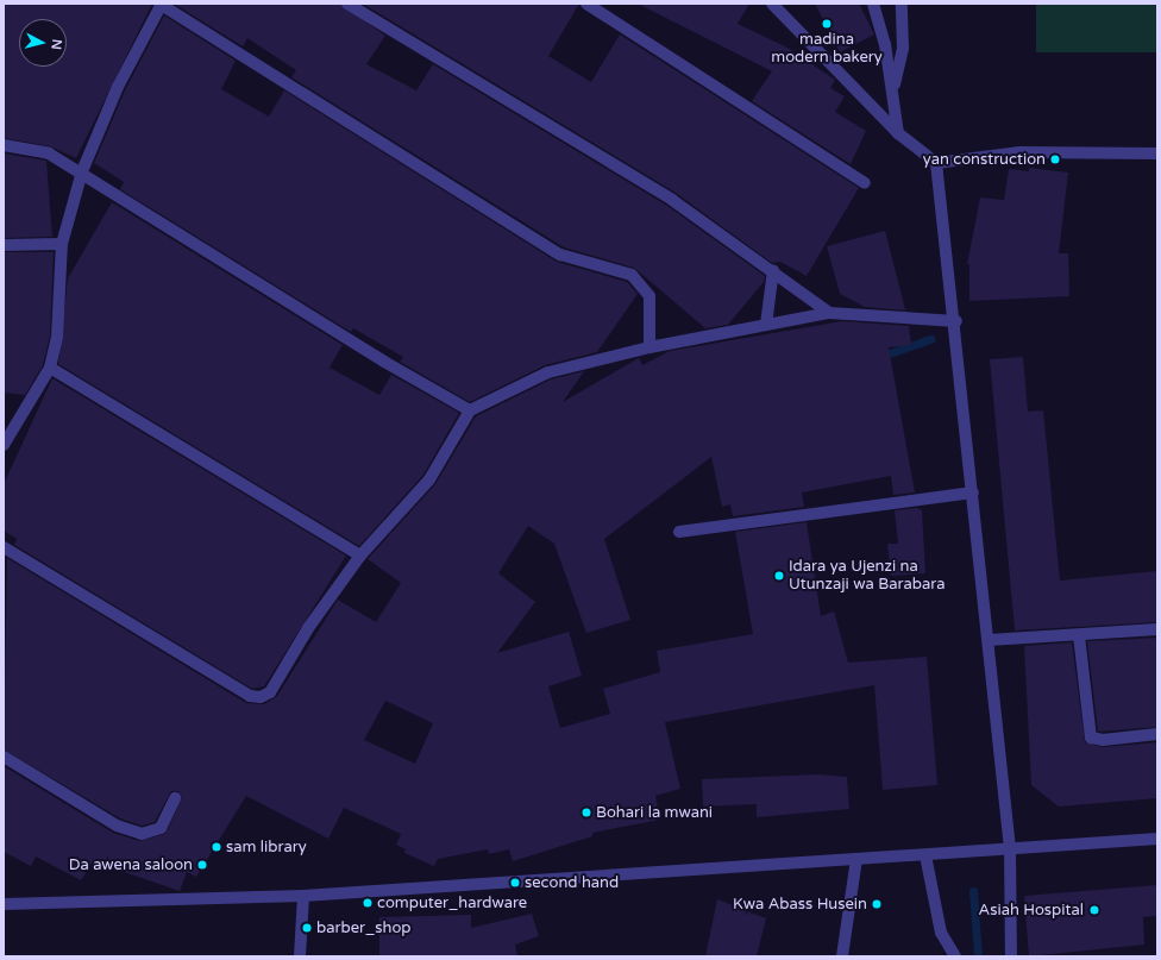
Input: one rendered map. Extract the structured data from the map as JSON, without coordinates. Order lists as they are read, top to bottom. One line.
{"places":["madina modern bakery","yan construction","Idara ya Ujenzi na Utunzaji wa Barabara","Bohari la mwani","sam library","Da awena saloon","second hand","computer_hardware","Kwa Abass Husein","Asiah Hospital","barber_shop"],"north":"right"}
